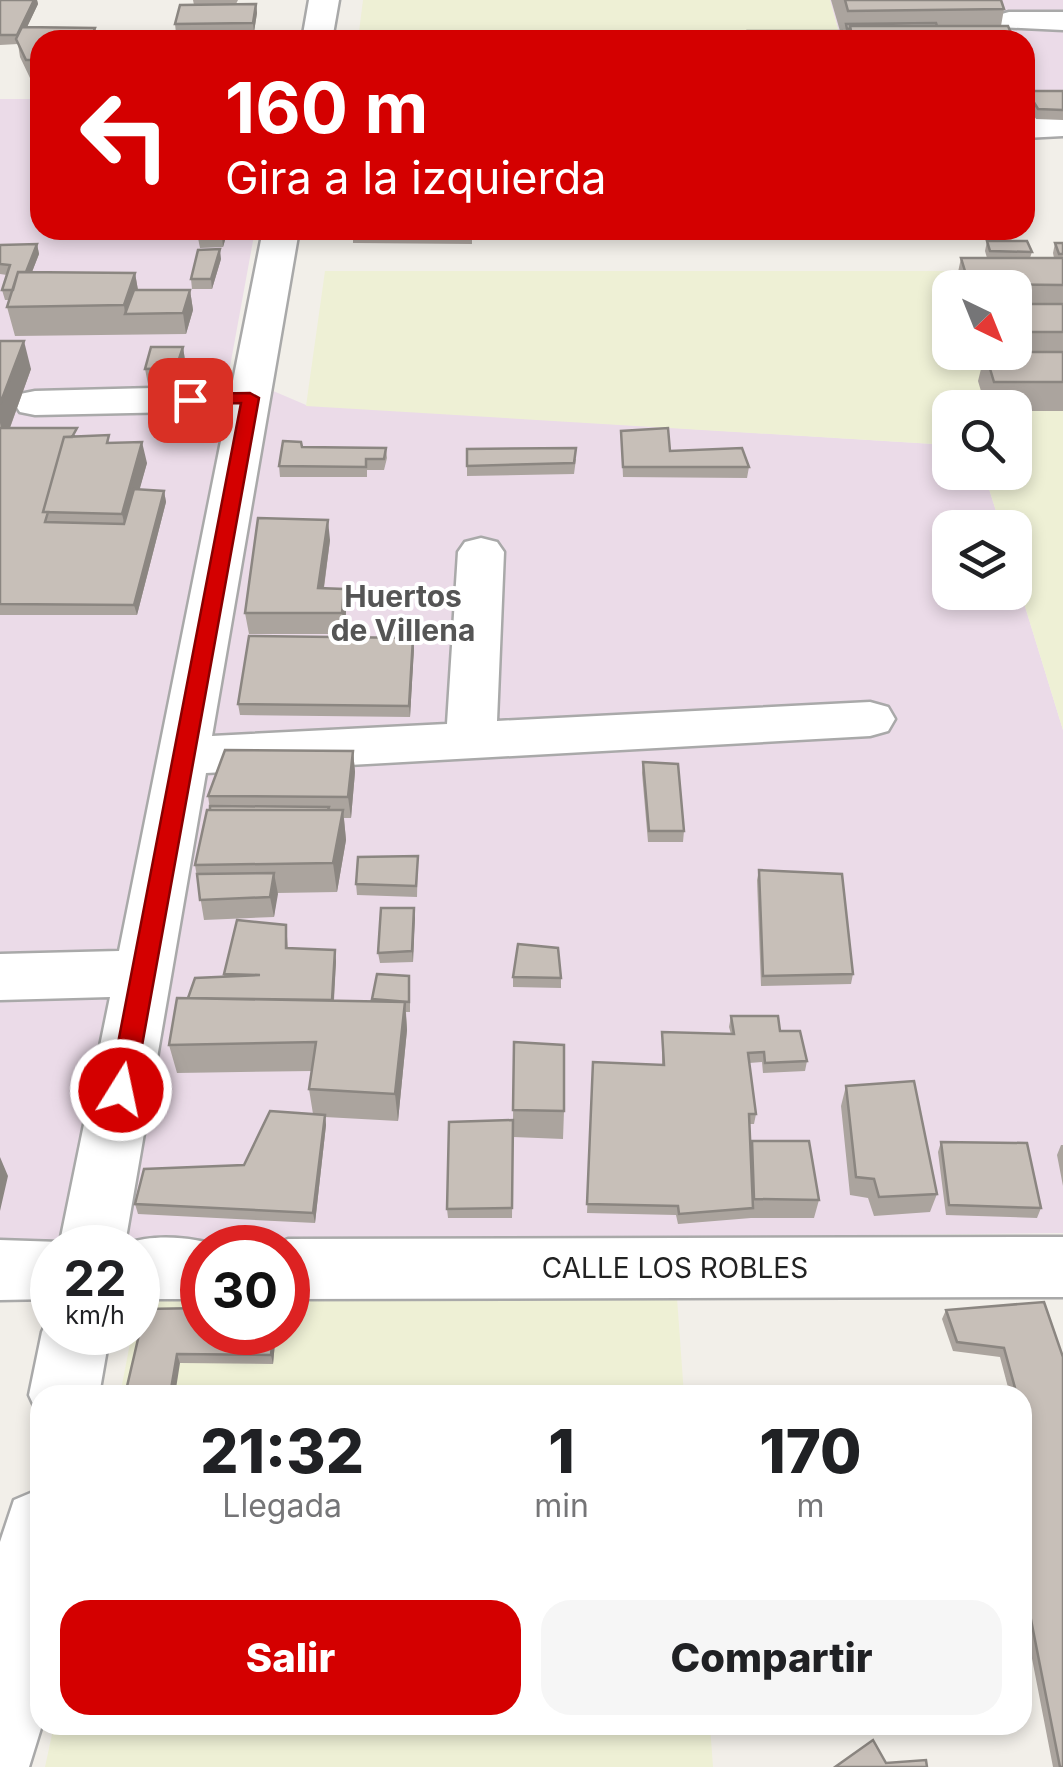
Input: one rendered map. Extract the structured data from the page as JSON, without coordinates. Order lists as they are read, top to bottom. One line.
{"streets":{"street":["CALLE LOS ROBLES"]},"districts":["Huertos de Villena"],"north":"bottom right","page":{"turn":["160 m","Gira a la izquierda"],"speed":"22 km/h","limit":"30","eta":["21:32","Llegada","1","min","170","m"],"buttons":["Salir","Compartir"]}}
